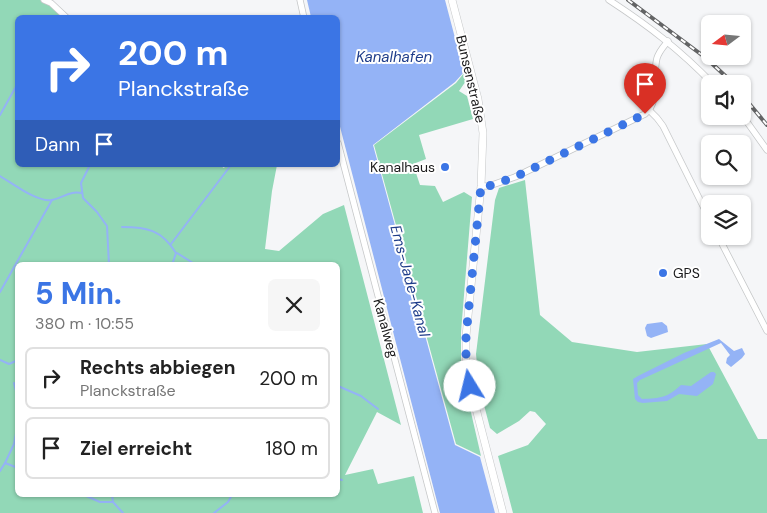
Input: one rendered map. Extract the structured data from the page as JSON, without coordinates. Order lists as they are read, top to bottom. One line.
{"streets":{"street":["Bunsenstraße","Kanalweg"]},"water":["Kanalhafen","Ems-Jade-Kanal"],"places":["Kanalhaus","GPS"],"north":"left","page":{"turn":["200 m","Planckstraße"],"then":"Dann","heading":["5 Min.","380 m · 10:55"],"list":[{"name":"Rechts abbiegen","note":"Planckstraße","value":"200 m"},{"name":"Ziel erreicht","value":"180 m"}]}}
